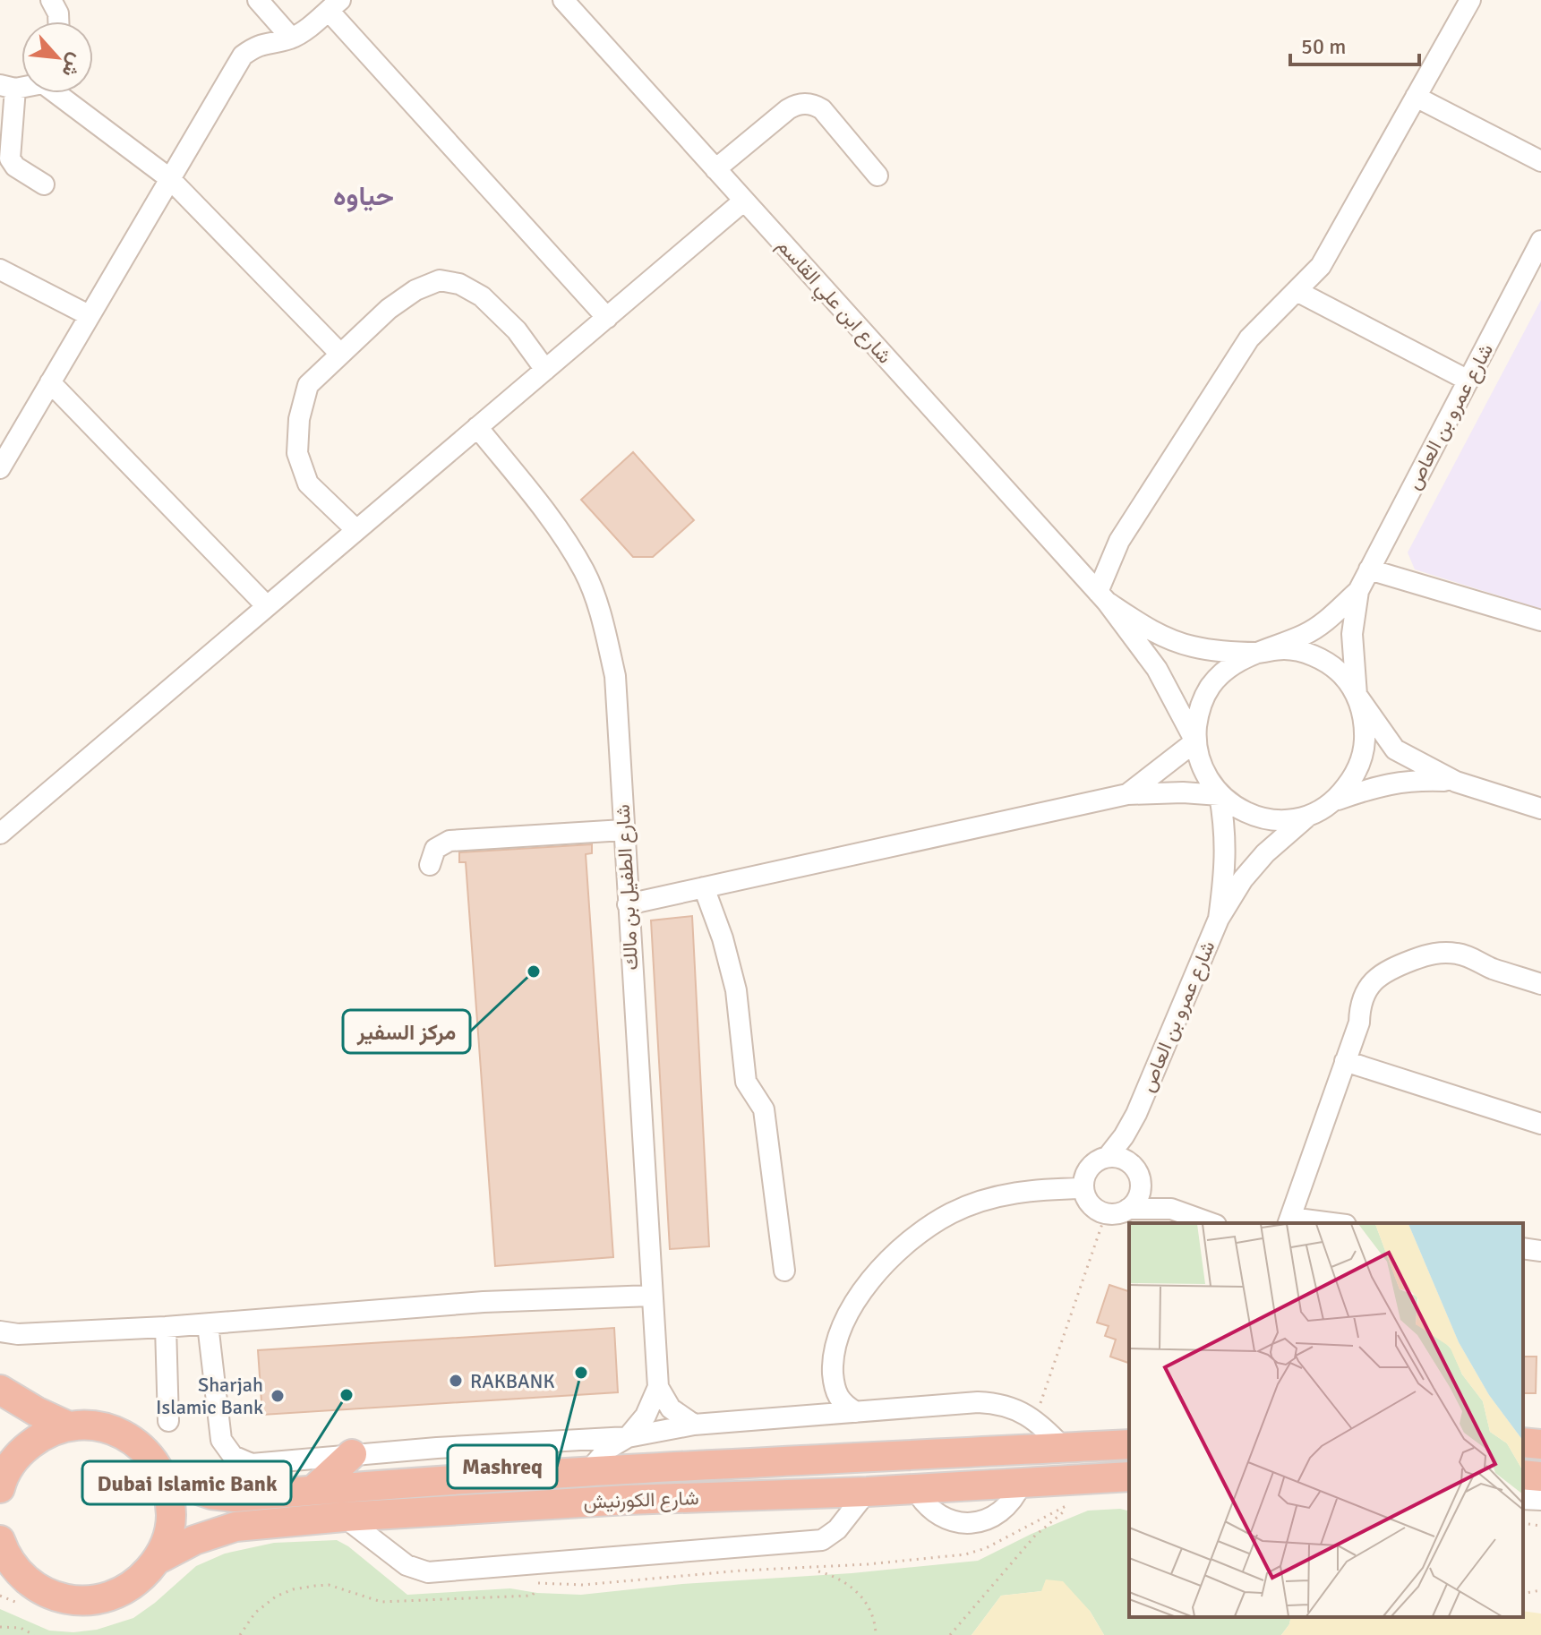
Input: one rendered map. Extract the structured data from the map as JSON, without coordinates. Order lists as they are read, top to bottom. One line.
{"streets":{"highway":["شارع الكورنيش"],"street":["شارع ابن علي القاسم","شارع عمرو بن العاص","شارع الطفيل بن مالك"]},"crossings":[["شارع ابن علي القاسم","شارع عمرو بن العاص"]],"districts":["حياوه"],"places":["مركز السفير","Mashreq","RAKBANK","Dubai Islamic Bank","Sharjah Islamic Bank"],"scale_bar":"50 m","north":"bottom right"}
